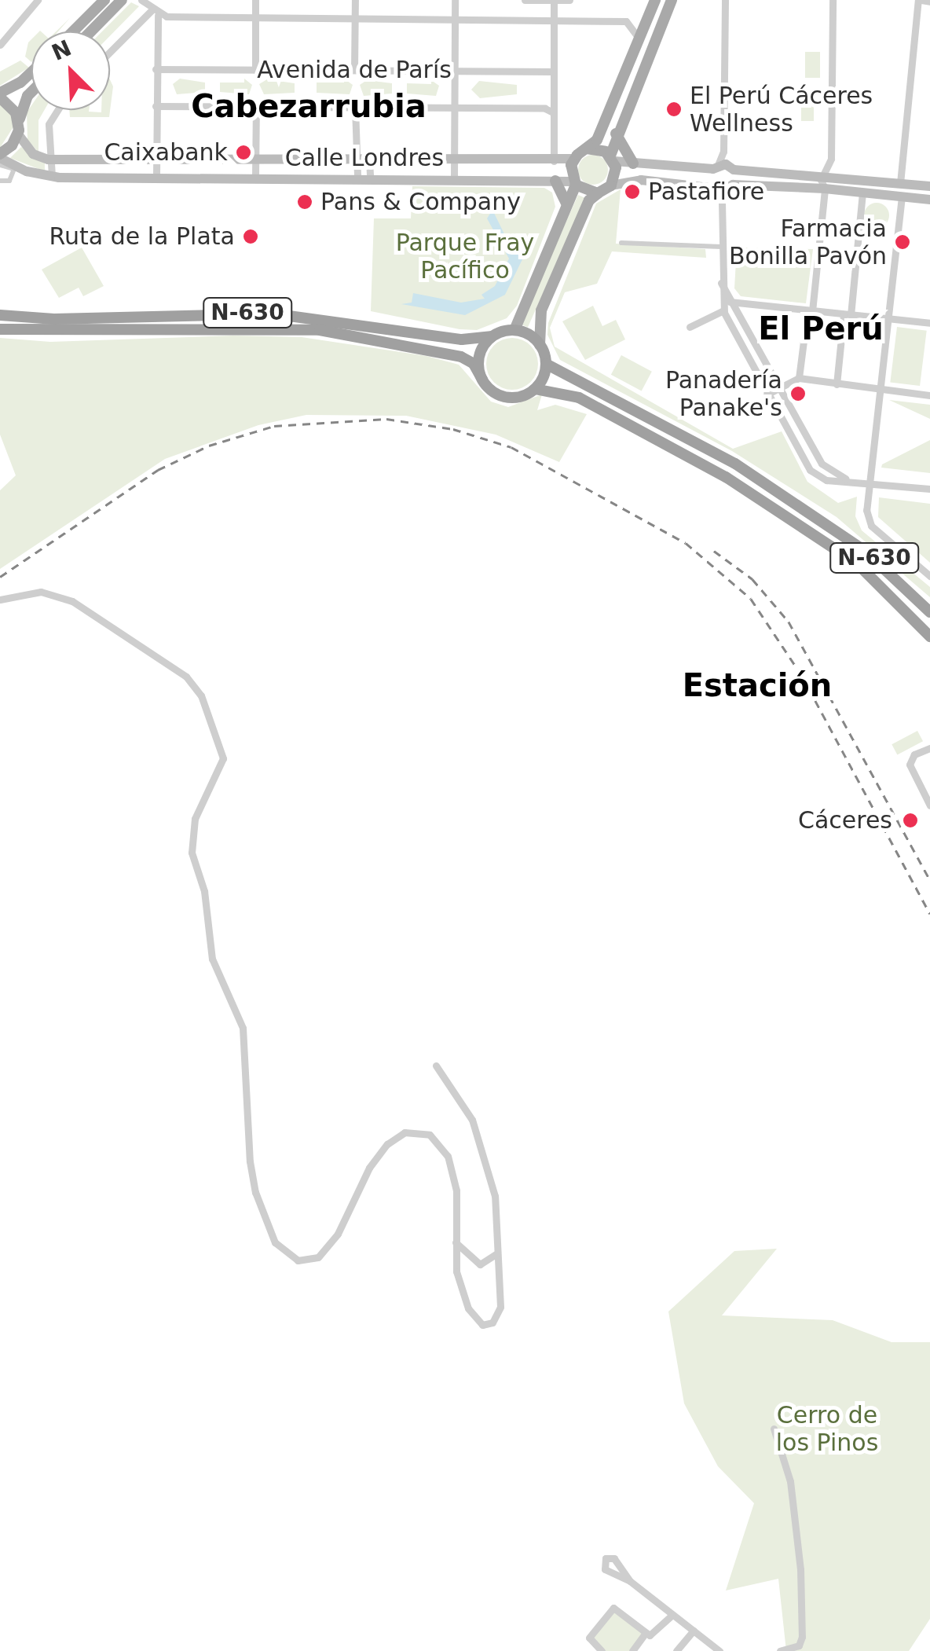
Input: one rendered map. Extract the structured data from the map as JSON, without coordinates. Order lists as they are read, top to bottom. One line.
{"streets":{"highway":["N-630"],"main road":["Calle Londres"],"street":["Avenida de París"]},"districts":["Cabezarrubia","El Perú","Estación"],"parks":["Parque Fray Pacífico","Cerro de los Pinos"],"places":["El Perú Cáceres Wellness","Caixabank","Pastafiore","Pans & Company","Ruta de la Plata","Farmacia Bonilla Pavón","Panadería Panake's","Cáceres"],"north":"top left"}
